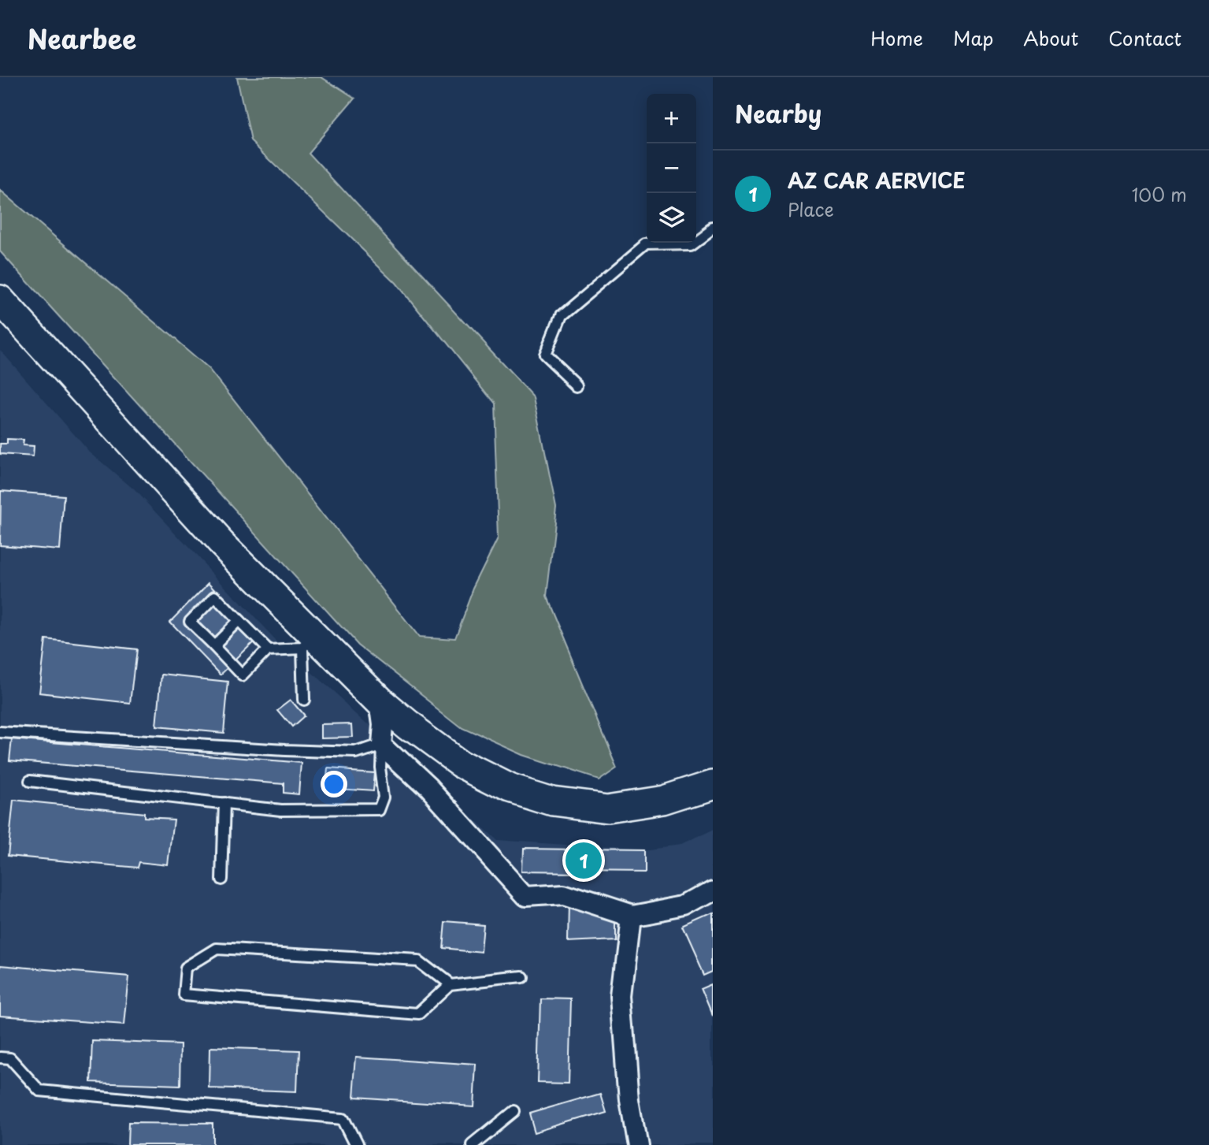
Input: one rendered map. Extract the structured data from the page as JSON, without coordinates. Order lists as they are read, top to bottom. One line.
{"page":{"header":"Nearbee","nav":["Home","Map","About","Contact"],"heading":"Nearby","map_buttons":["+","−"],"list":[{"mark":"1","name":"AZ CAR AERVICE","note":"Place","value":"100 m"}],"pins":"1"}}
